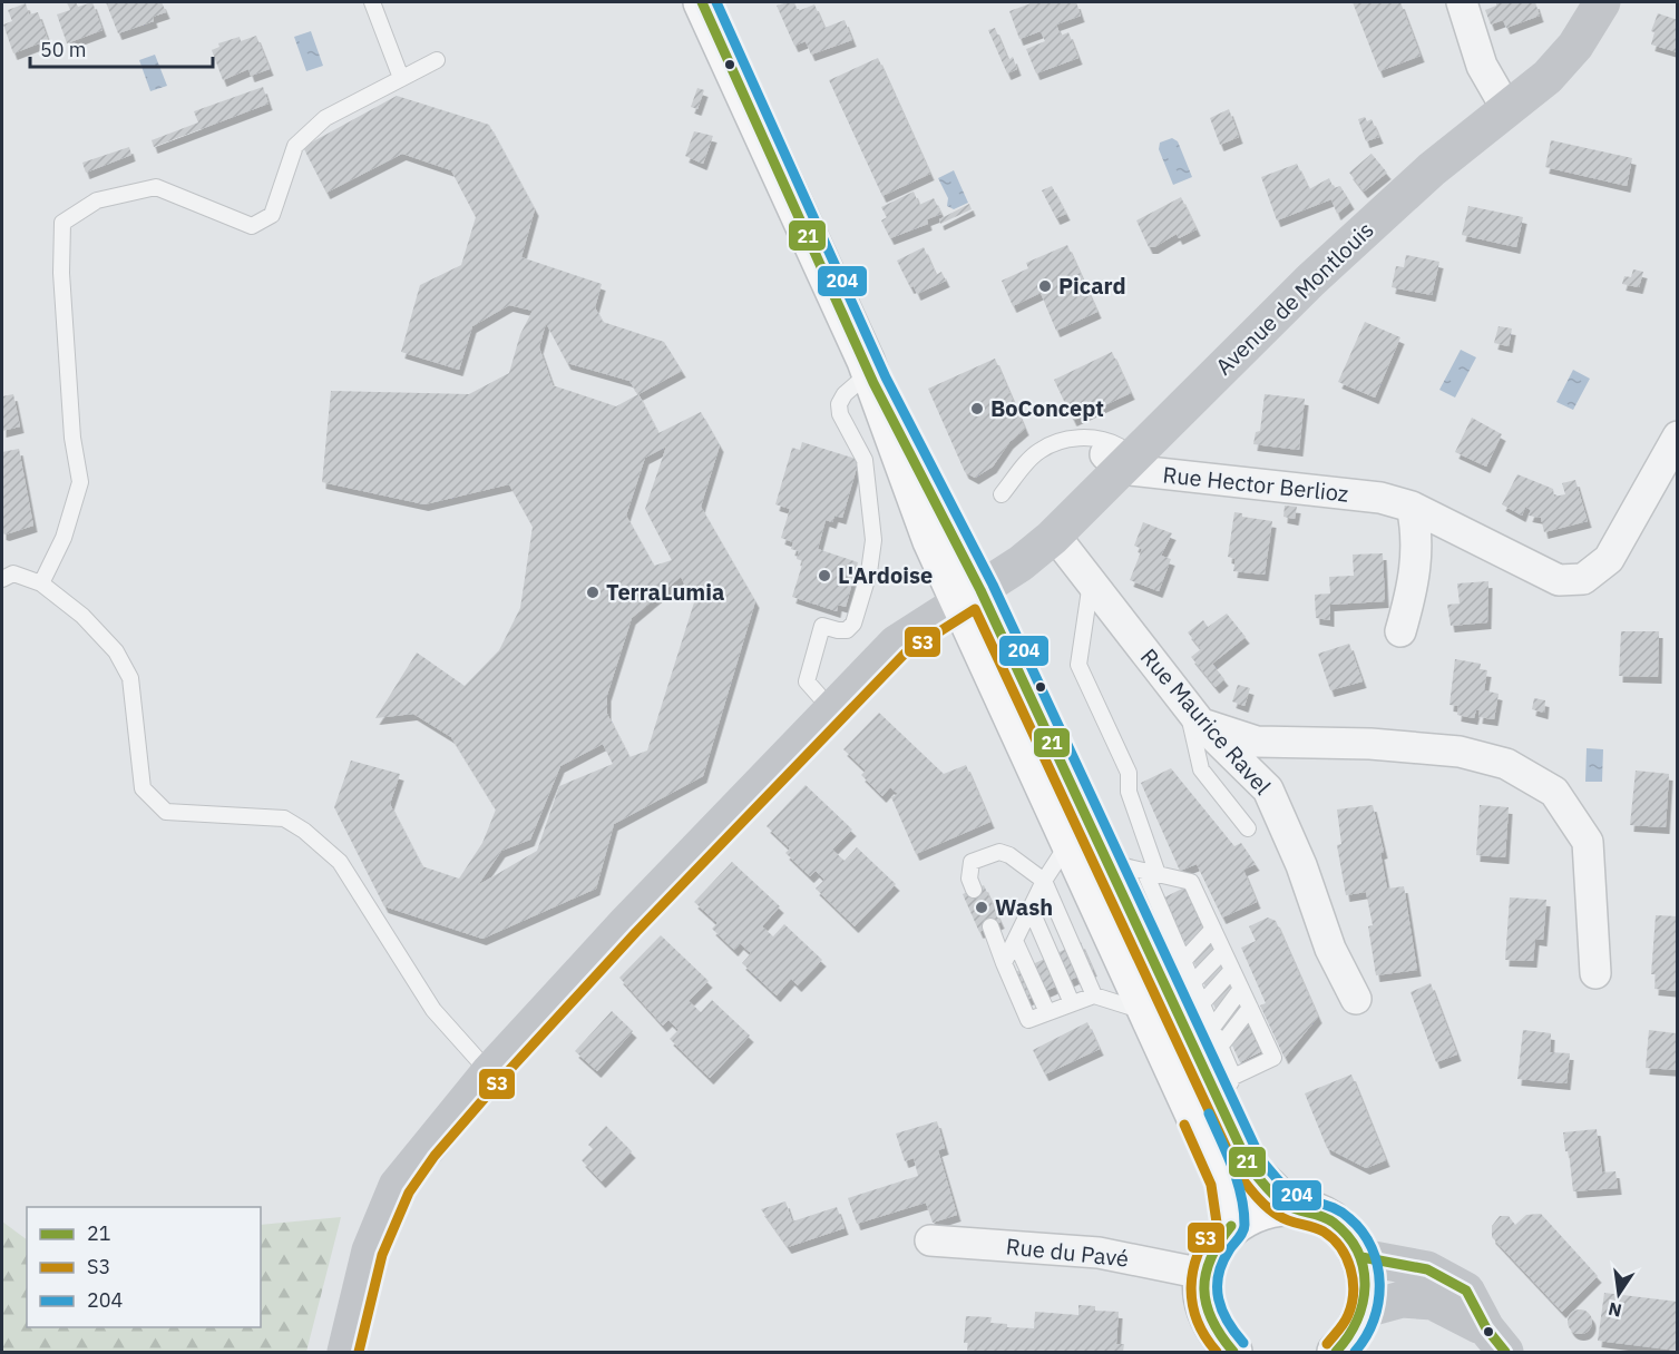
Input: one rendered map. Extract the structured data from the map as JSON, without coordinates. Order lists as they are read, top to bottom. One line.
{"streets":{"street":["Avenue de Montlouis","Rue Hector Berlioz","Rue Maurice Ravel","Rue du Pavé"]},"crossings":[["Avenue de Montlouis","Rue Hector Berlioz"],["Avenue de Montlouis","Rue Maurice Ravel"]],"places":["Picard","BoConcept","L'Ardoise","TerraLumia","Wash"],"lines":["transit line 21","transit line 204","transit line S3"],"legend":["21","S3","204"],"scale_bar":"50 m","north":"bottom"}
